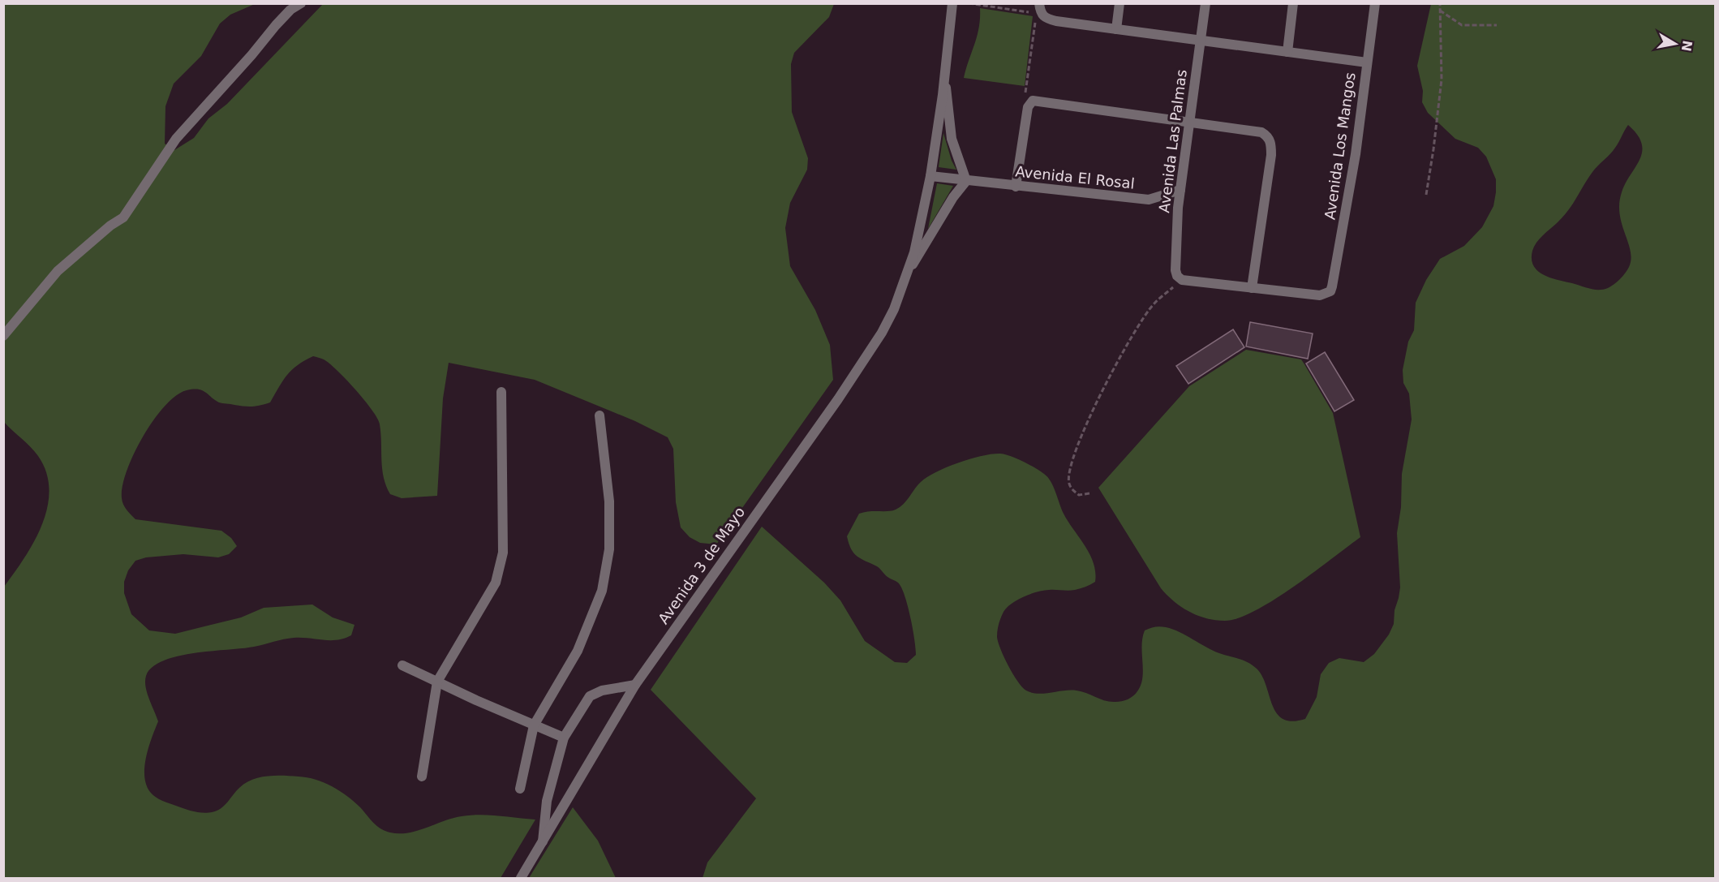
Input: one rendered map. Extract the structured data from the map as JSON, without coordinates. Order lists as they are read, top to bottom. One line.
{"streets":{"street":["Avenida Las Palmas","Avenida Los Mangos","Avenida El Rosal","Avenida 3 de Mayo"]},"crossings":[["Avenida Las Palmas","Avenida El Rosal"]],"north":"right"}
